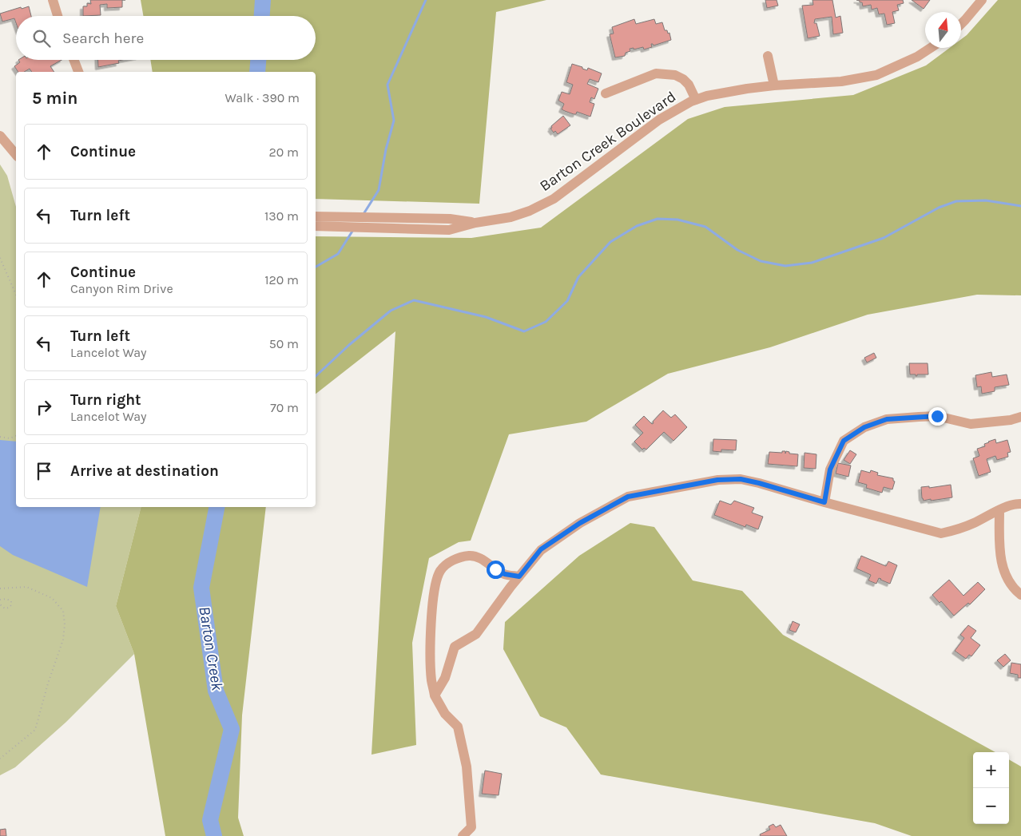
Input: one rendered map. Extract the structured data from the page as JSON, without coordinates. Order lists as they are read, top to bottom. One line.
{"streets":{"street":["Barton Creek Boulevard"]},"water":["Barton Creek"],"north":"top","page":{"search":"Search here","heading":["5 min","Walk · 390 m"],"list":[["Continue","20 m"],["Turn left","130 m"],["Continue","Canyon Rim Drive","120 m"],["Turn left","Lancelot Way","50 m"],["Turn right","Lancelot Way","70 m"],"Arrive at destination"],"map_buttons":["+","−"]}}
